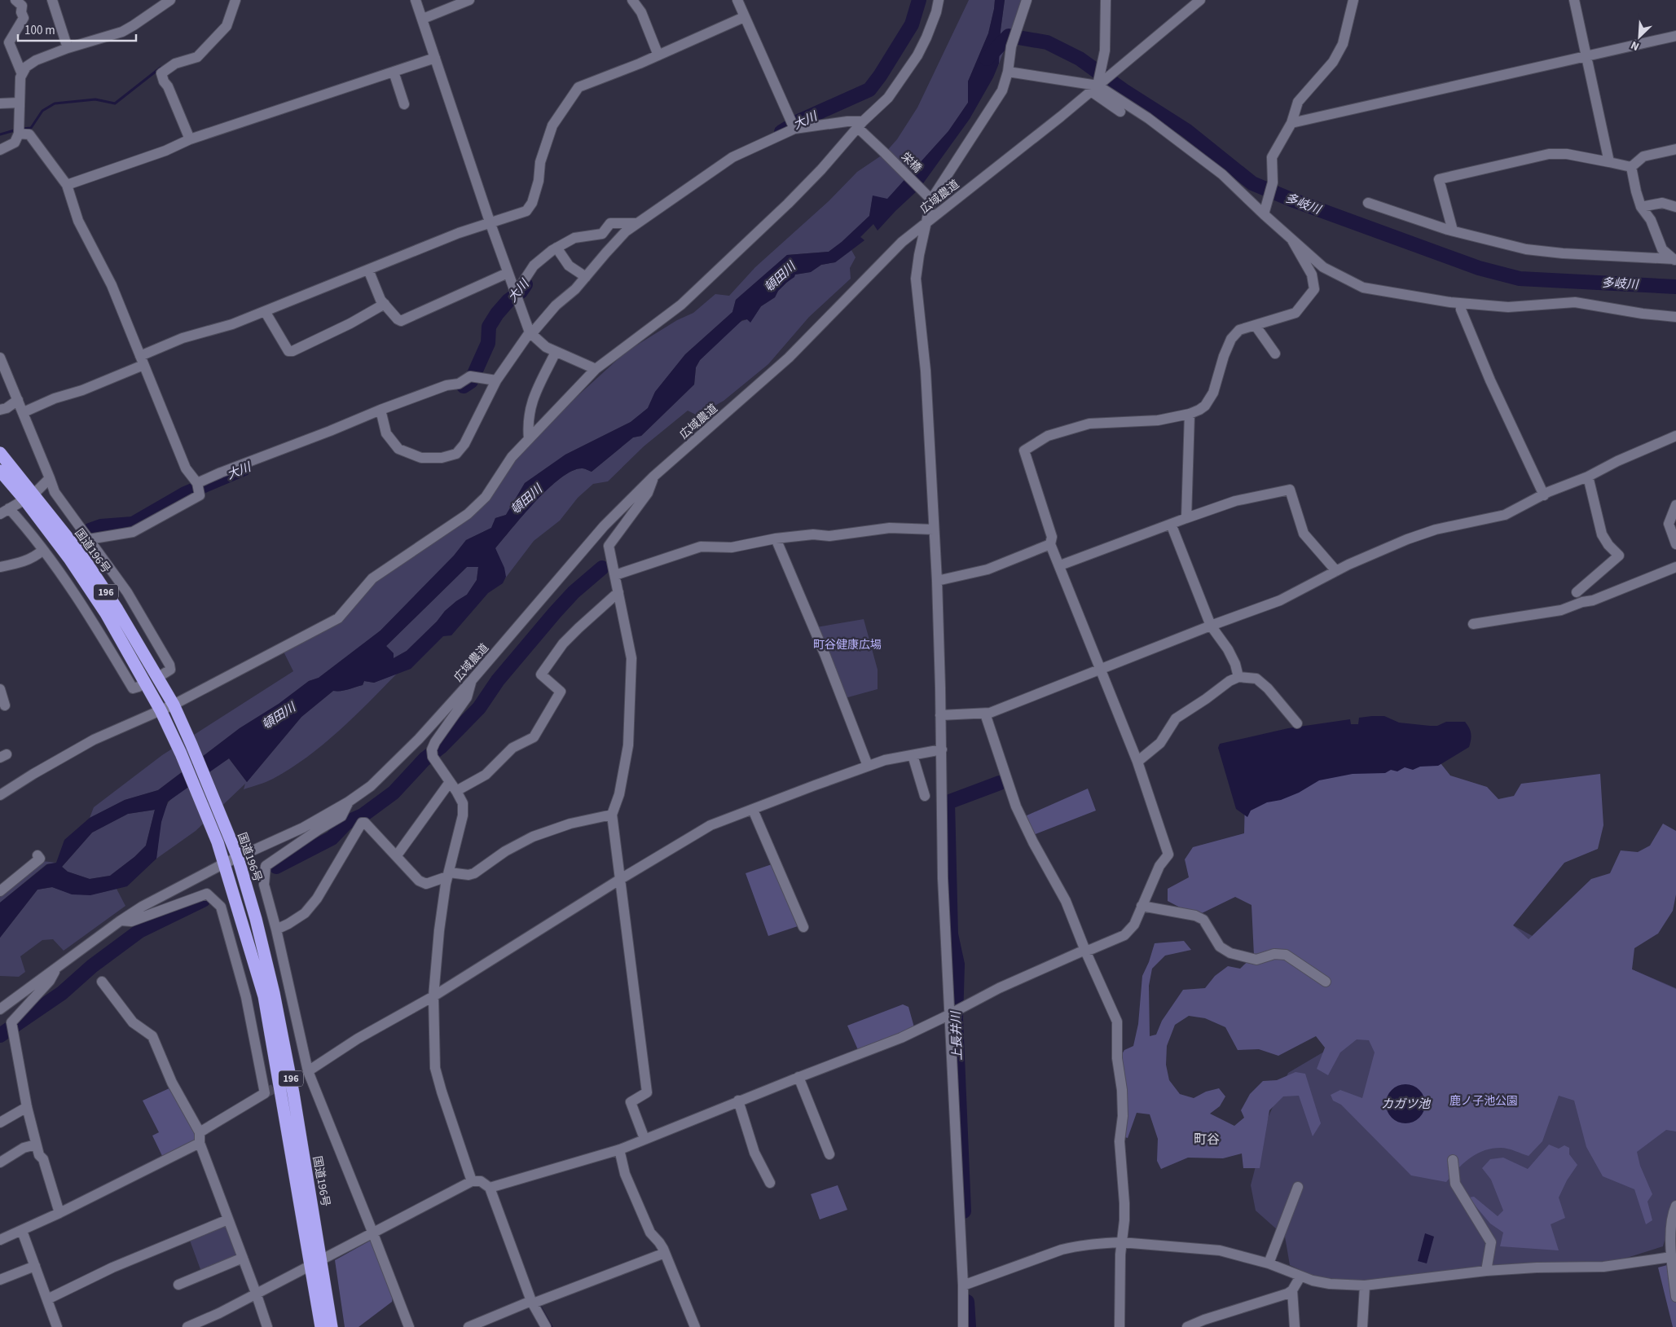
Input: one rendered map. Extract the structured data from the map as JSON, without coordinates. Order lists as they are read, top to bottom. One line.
{"streets":{"highway":["国道196号","196"],"street":["栄橋","広域農道"]},"crossings":[["広域農道","国道196号"]],"districts":["町谷"],"water":["大川","多岐川","頓田川","上長井川","カガツ池"],"parks":["町谷健康広場","鹿ノ子池公園"],"scale_bar":"100 m","north":"bottom left"}
